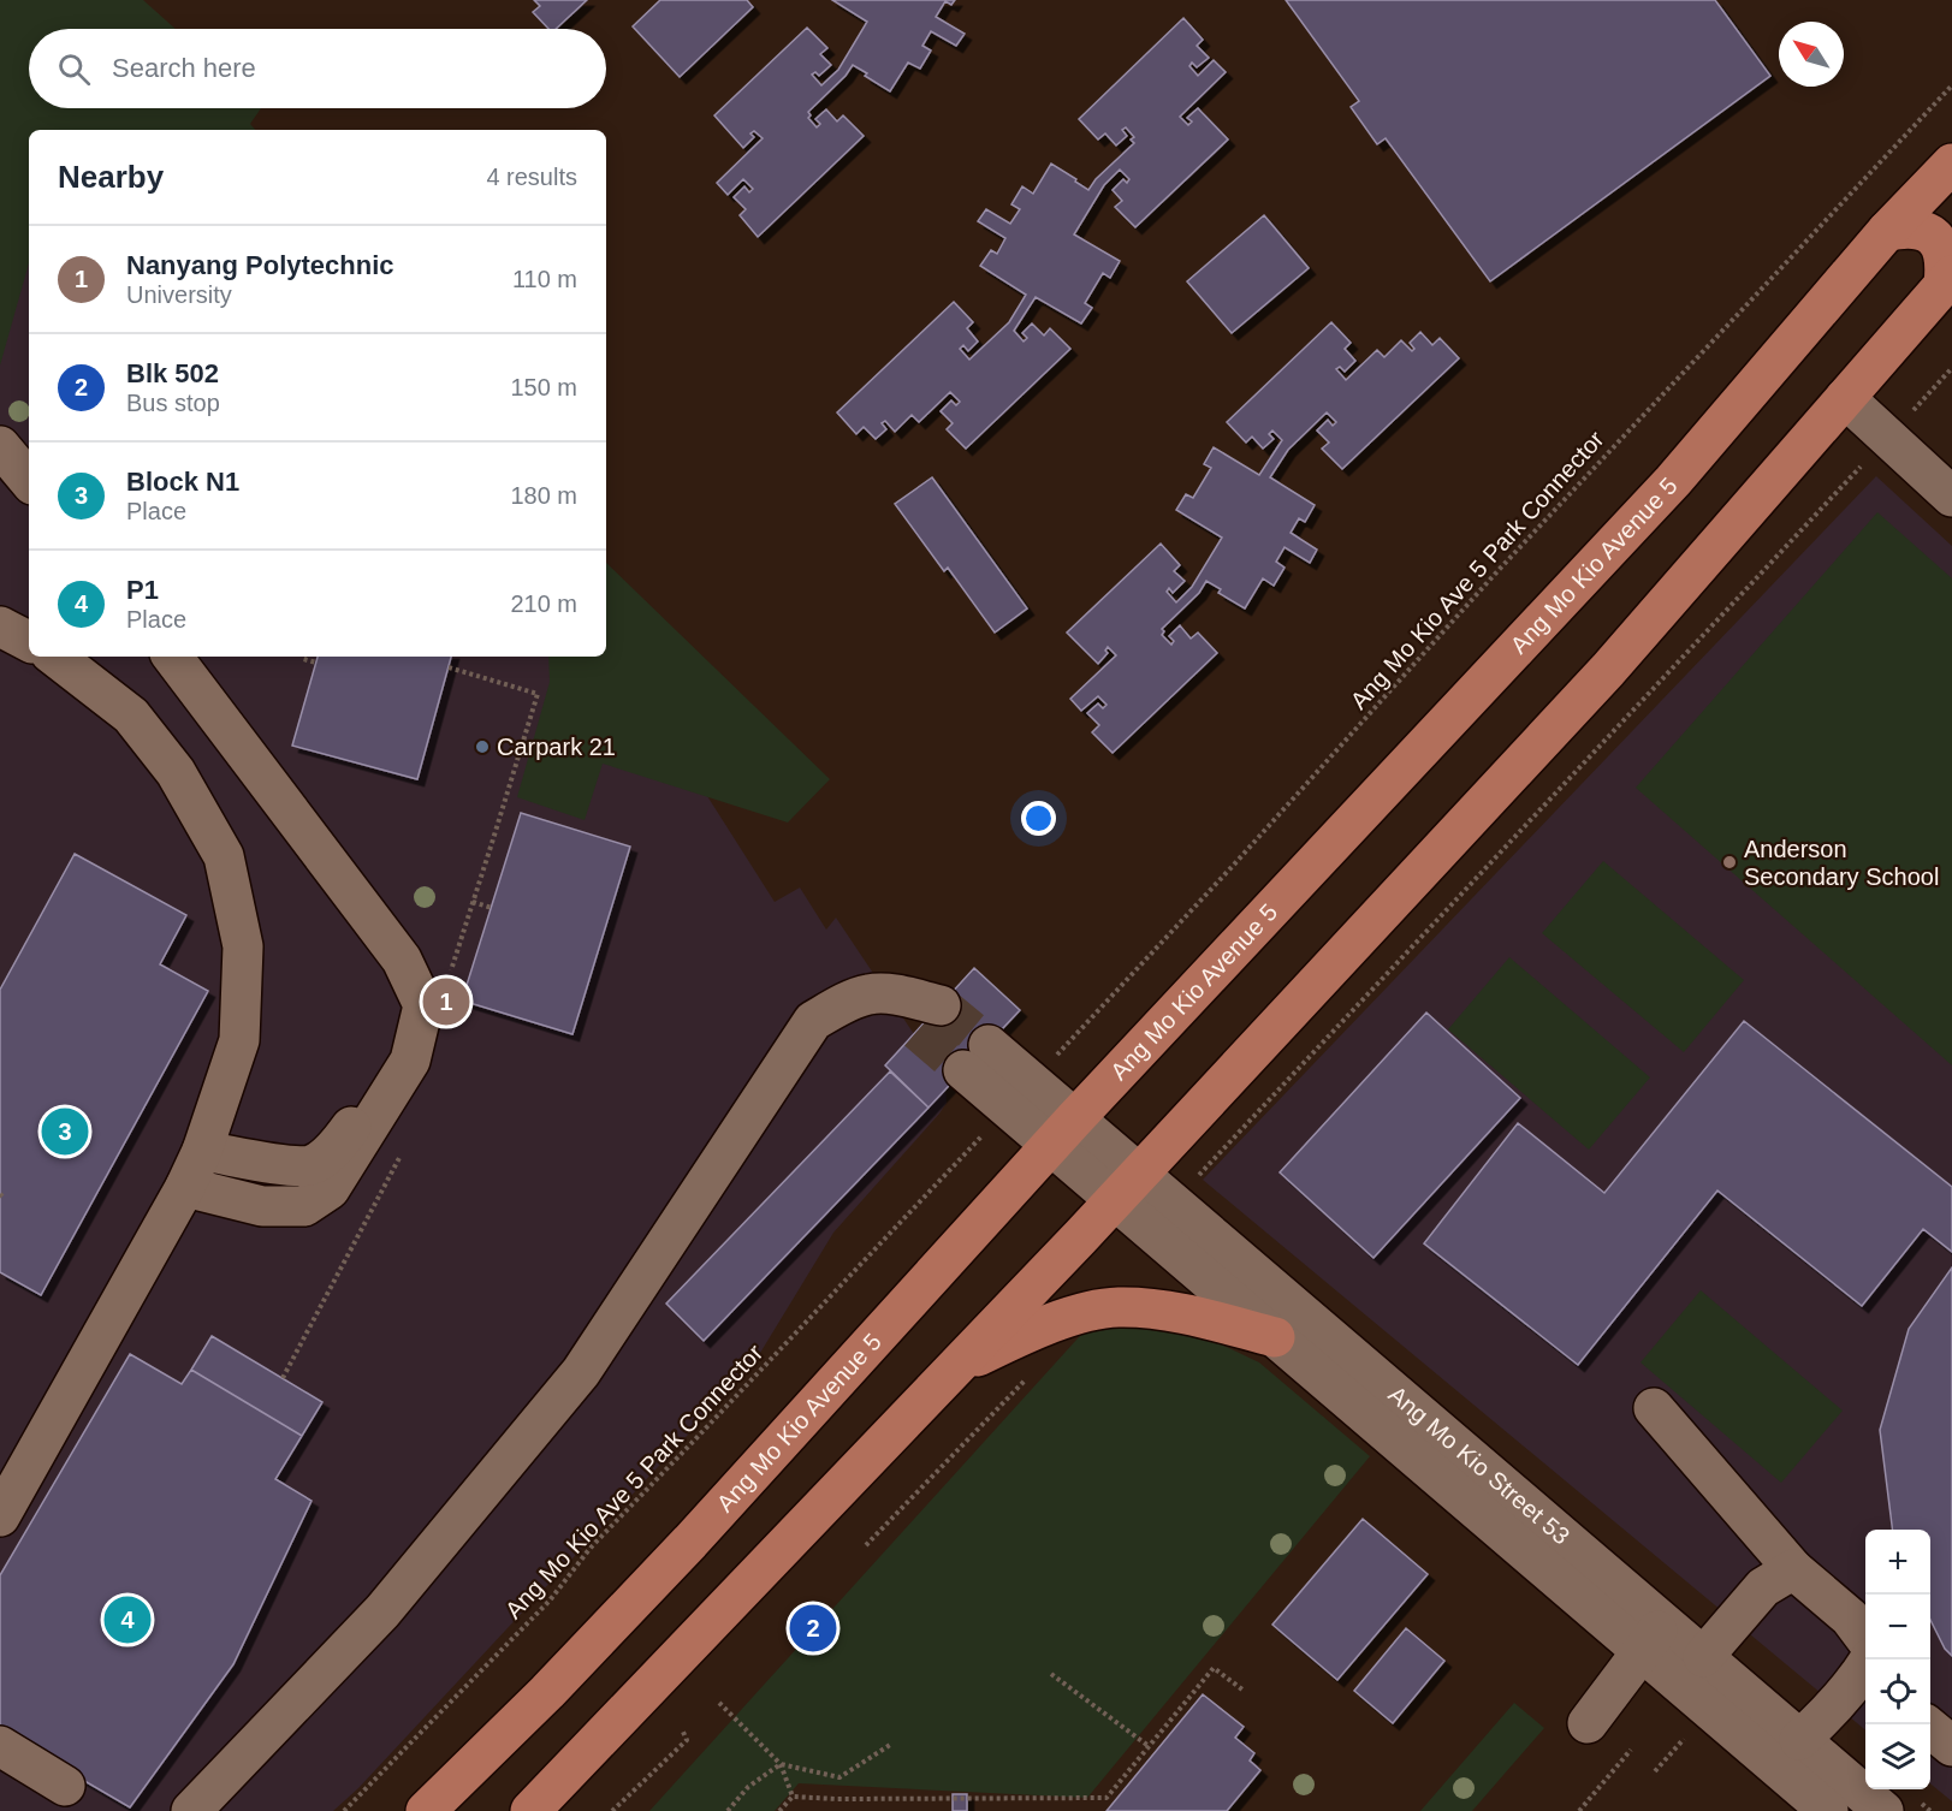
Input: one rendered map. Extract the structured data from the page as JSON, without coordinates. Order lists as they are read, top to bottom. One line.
{"streets":{"main road":["Ang Mo Kio Avenue 5"],"street":["Ang Mo Kio Street 53"],"path":["Ang Mo Kio Ave 5 Park Connector"]},"crossings":[["Ang Mo Kio Avenue 5","Ang Mo Kio Street 53"],["Ang Mo Kio Ave 5 Park Connector","Ang Mo Kio Street 53"]],"places":["Carpark 21","Anderson Secondary School"],"north":"top left","page":{"search":"Search here","heading":["Nearby","4 results"],"list":[{"mark":"1","name":"Nanyang Polytechnic","note":"University","value":"110 m"},{"mark":"2","name":"Blk 502","note":"Bus stop","value":"150 m"},{"mark":"3","name":"Block N1","note":"Place","value":"180 m"},{"mark":"4","name":"P1","note":"Place","value":"210 m"}],"pins":["1","3","4","2"],"map_buttons":["+","−"]}}
